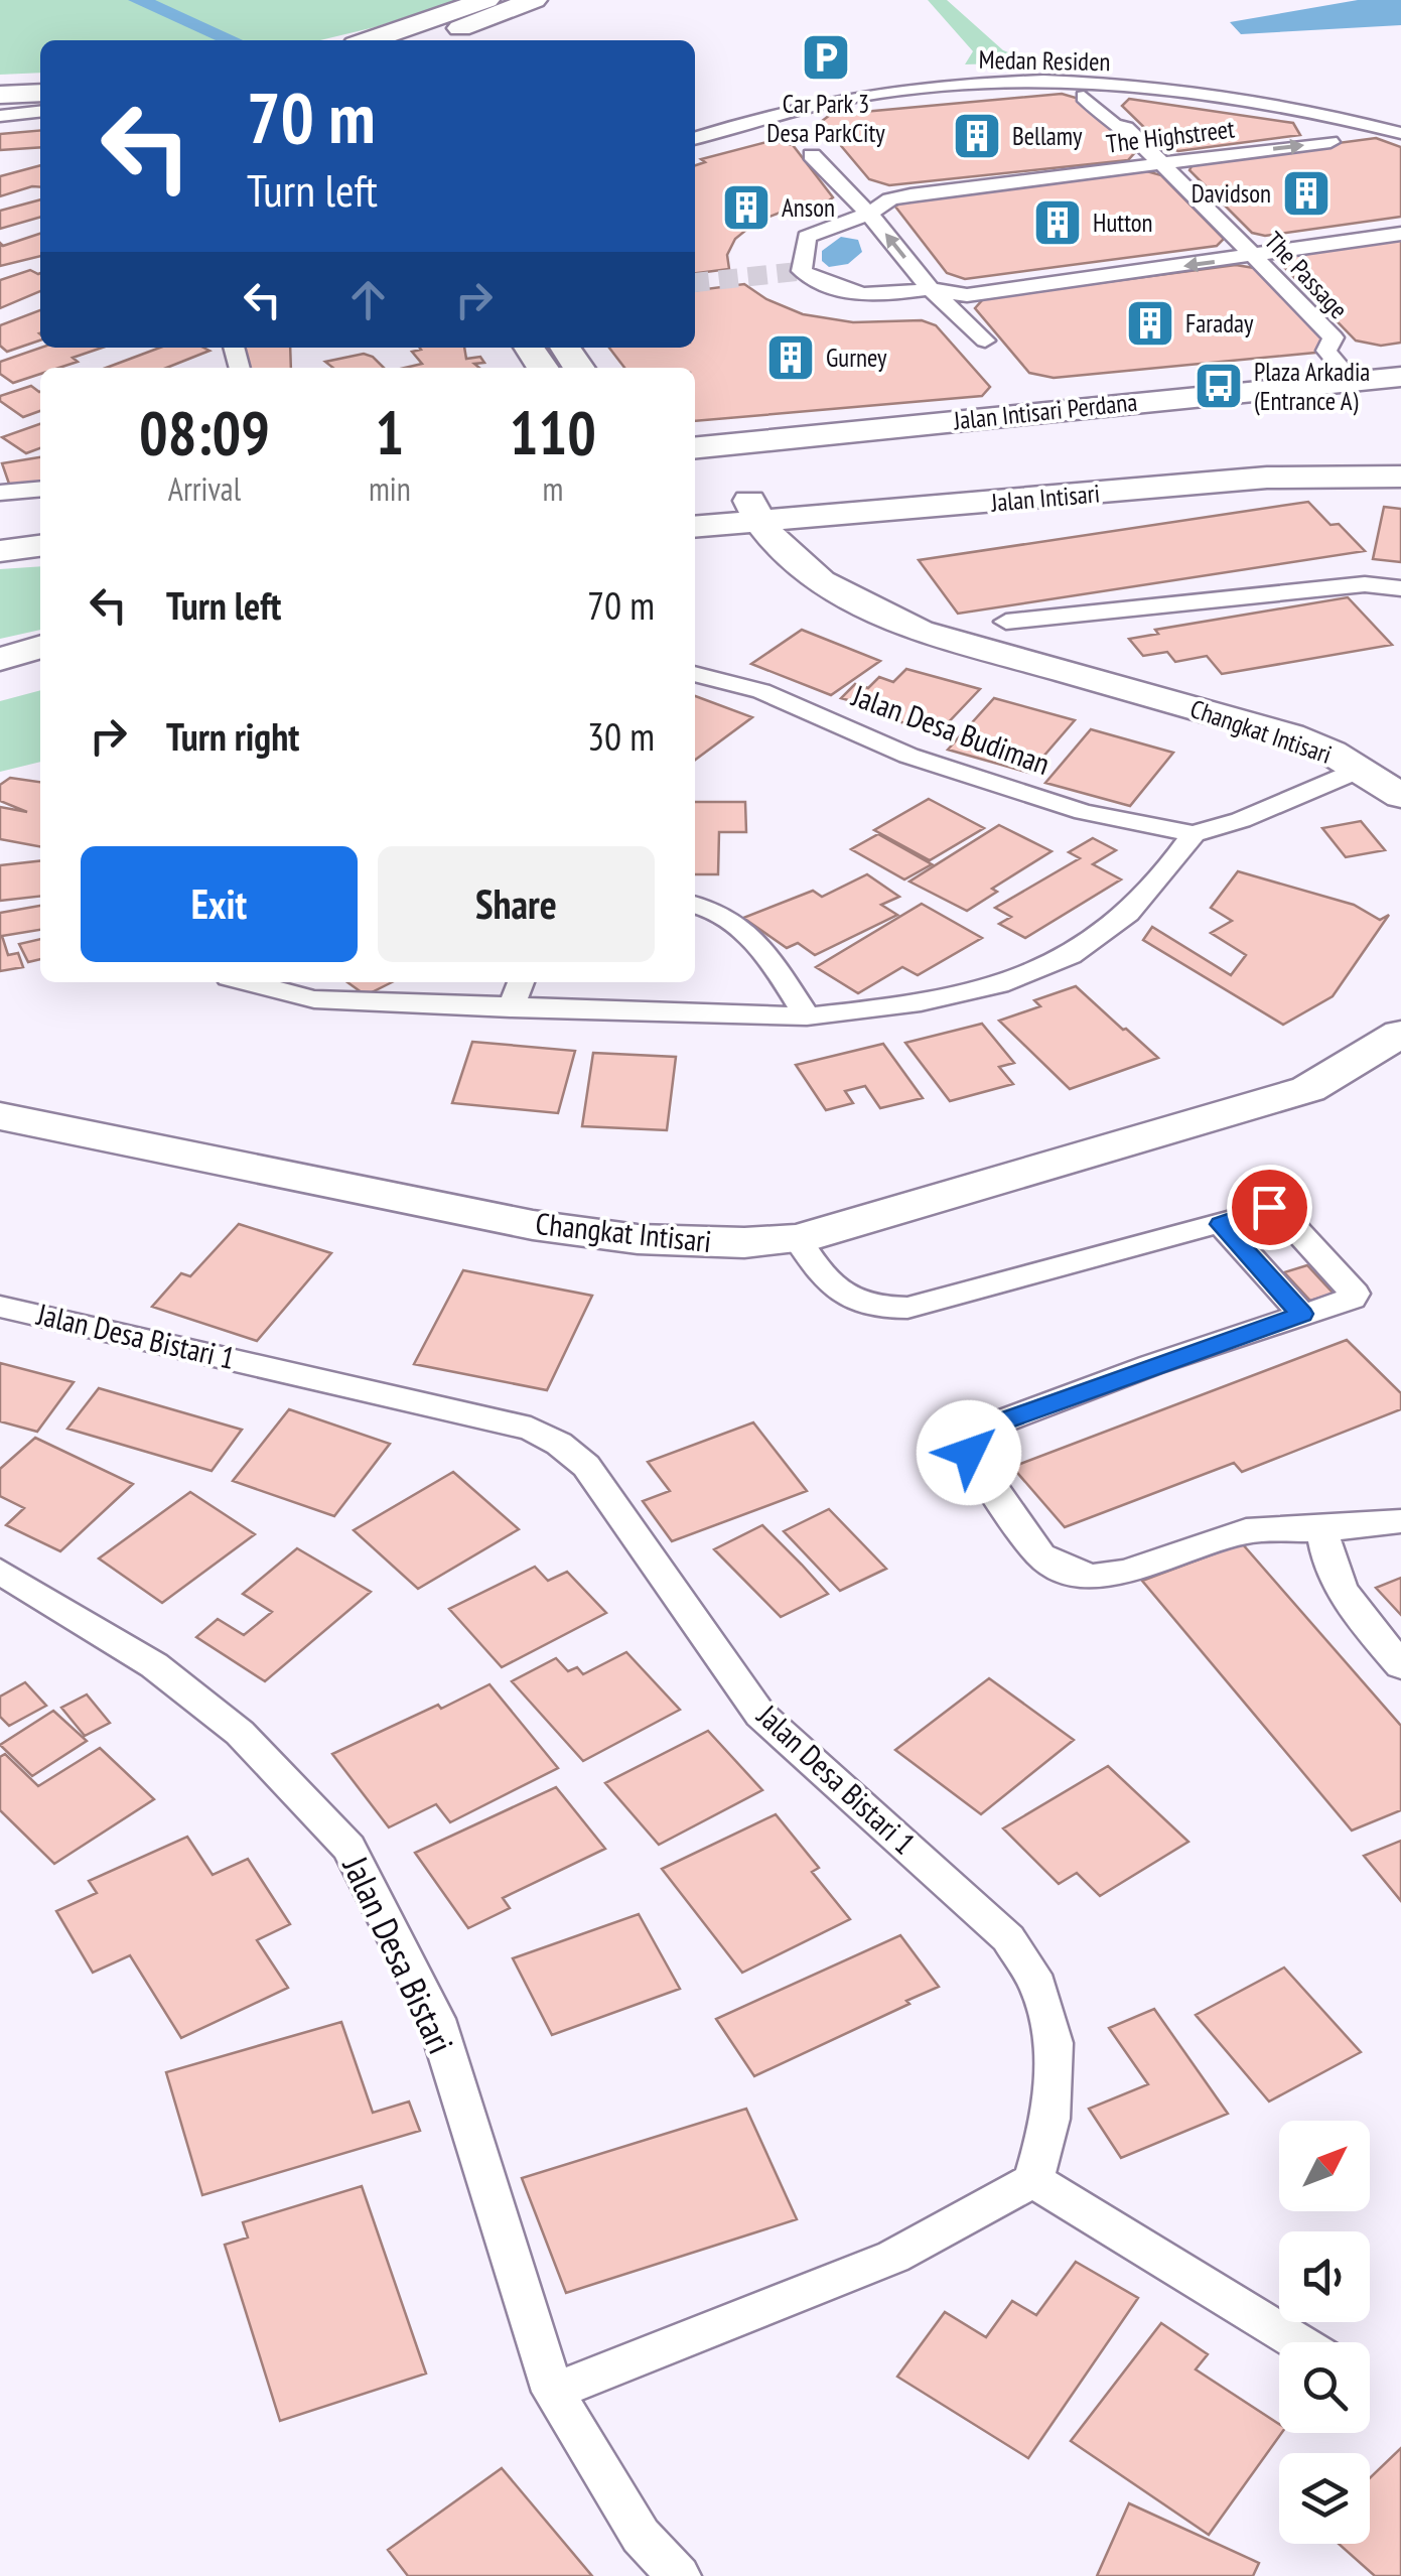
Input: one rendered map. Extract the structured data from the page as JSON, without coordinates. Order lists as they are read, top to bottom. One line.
{"streets":{"street":["Medan Residen","The Highstreet","The Passage","Jalan Intisari Perdana","Jalan Intisari","Jalan Desa Budiman","Changkat Intisari","Jalan Desa Bistari 1","Jalan Desa Bistari"]},"crossings":[["The Highstreet","The Passage"],["Jalan Intisari","Changkat Intisari"],["Jalan Desa Budiman","Changkat Intisari"]],"places":{"parking":["Car Park 3 Desa ParkCity"],"building":["Bellamy","Davidson","Anson","Hutton","Faraday","Gurney"],"bus stop":["Plaza Arkadia (Entrance A)"]},"north":"top right","page":{"turn":["70 m","Turn left"],"eta":["08:09","Arrival","1","min","110","m"],"list":[{"name":"Turn left","value":"70 m"},{"name":"Turn right","value":"30 m"}],"buttons":["Exit","Share"]}}
